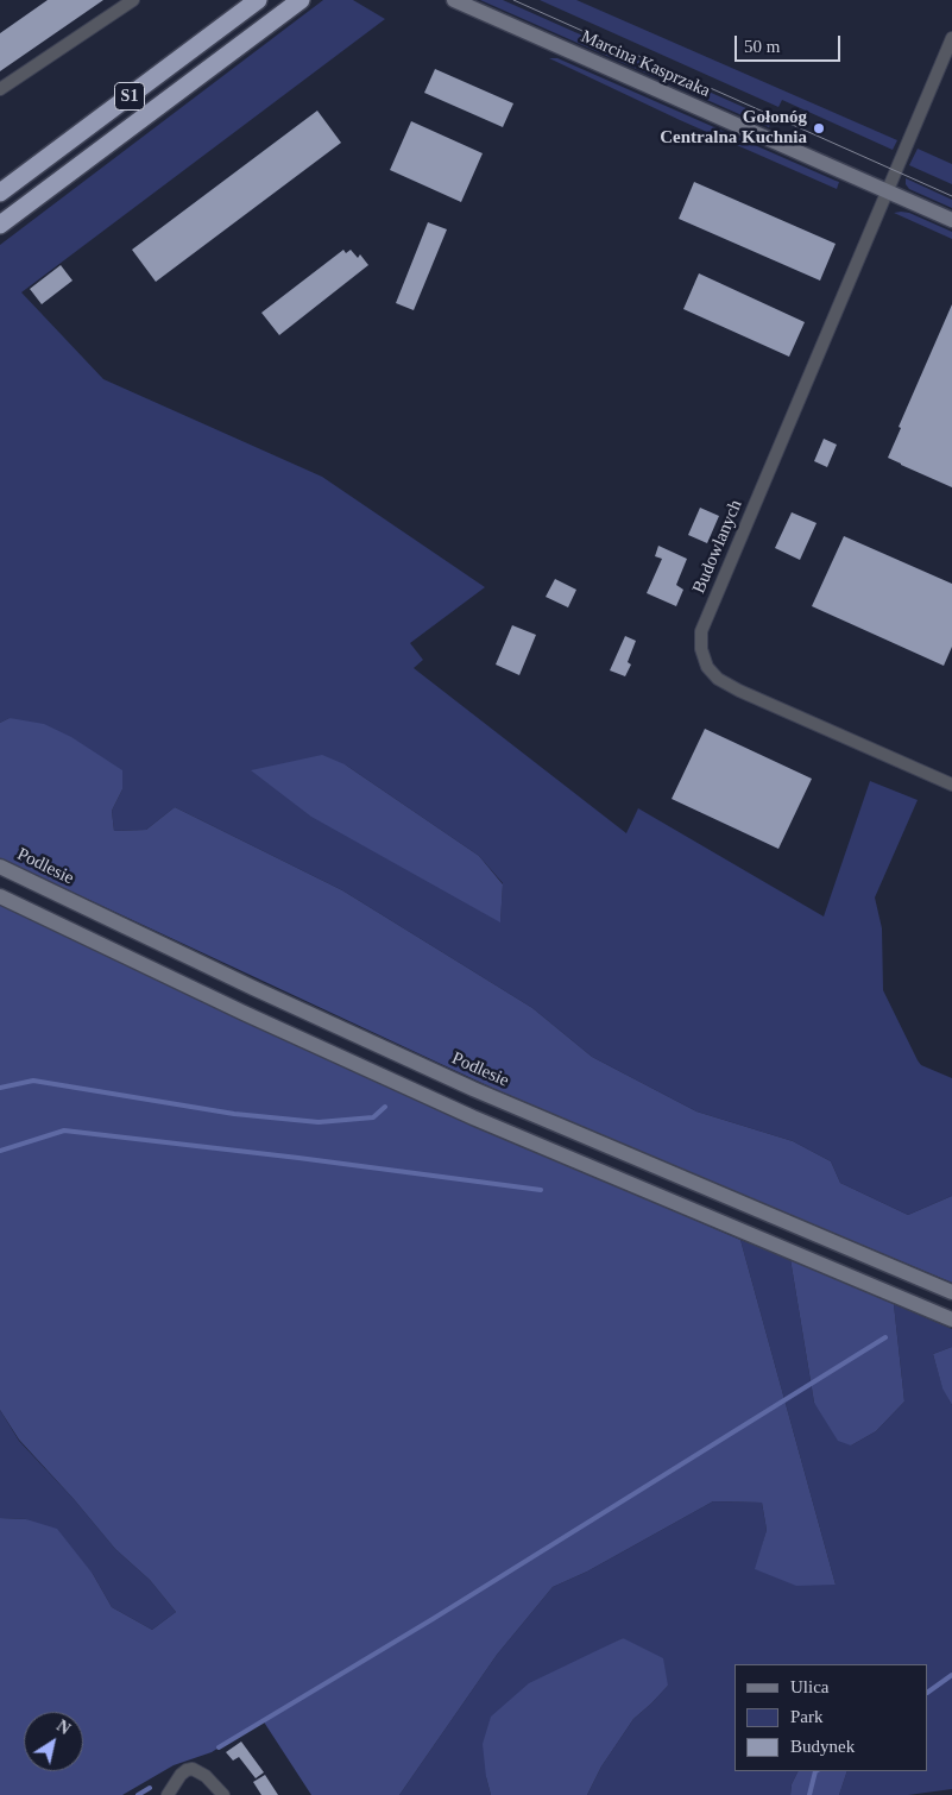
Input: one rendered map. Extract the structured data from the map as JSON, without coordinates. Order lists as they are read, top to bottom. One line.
{"streets":{"highway":["S1"],"street":["Marcina Kasprzaka","Budowlanych","Podlesie"]},"crossings":[["Marcina Kasprzaka","Budowlanych"]],"places":["Gołonóg Centralna Kuchnia"],"legend":["Ulica","Park","Budynek"],"scale_bar":"50 m","north":"top right"}
